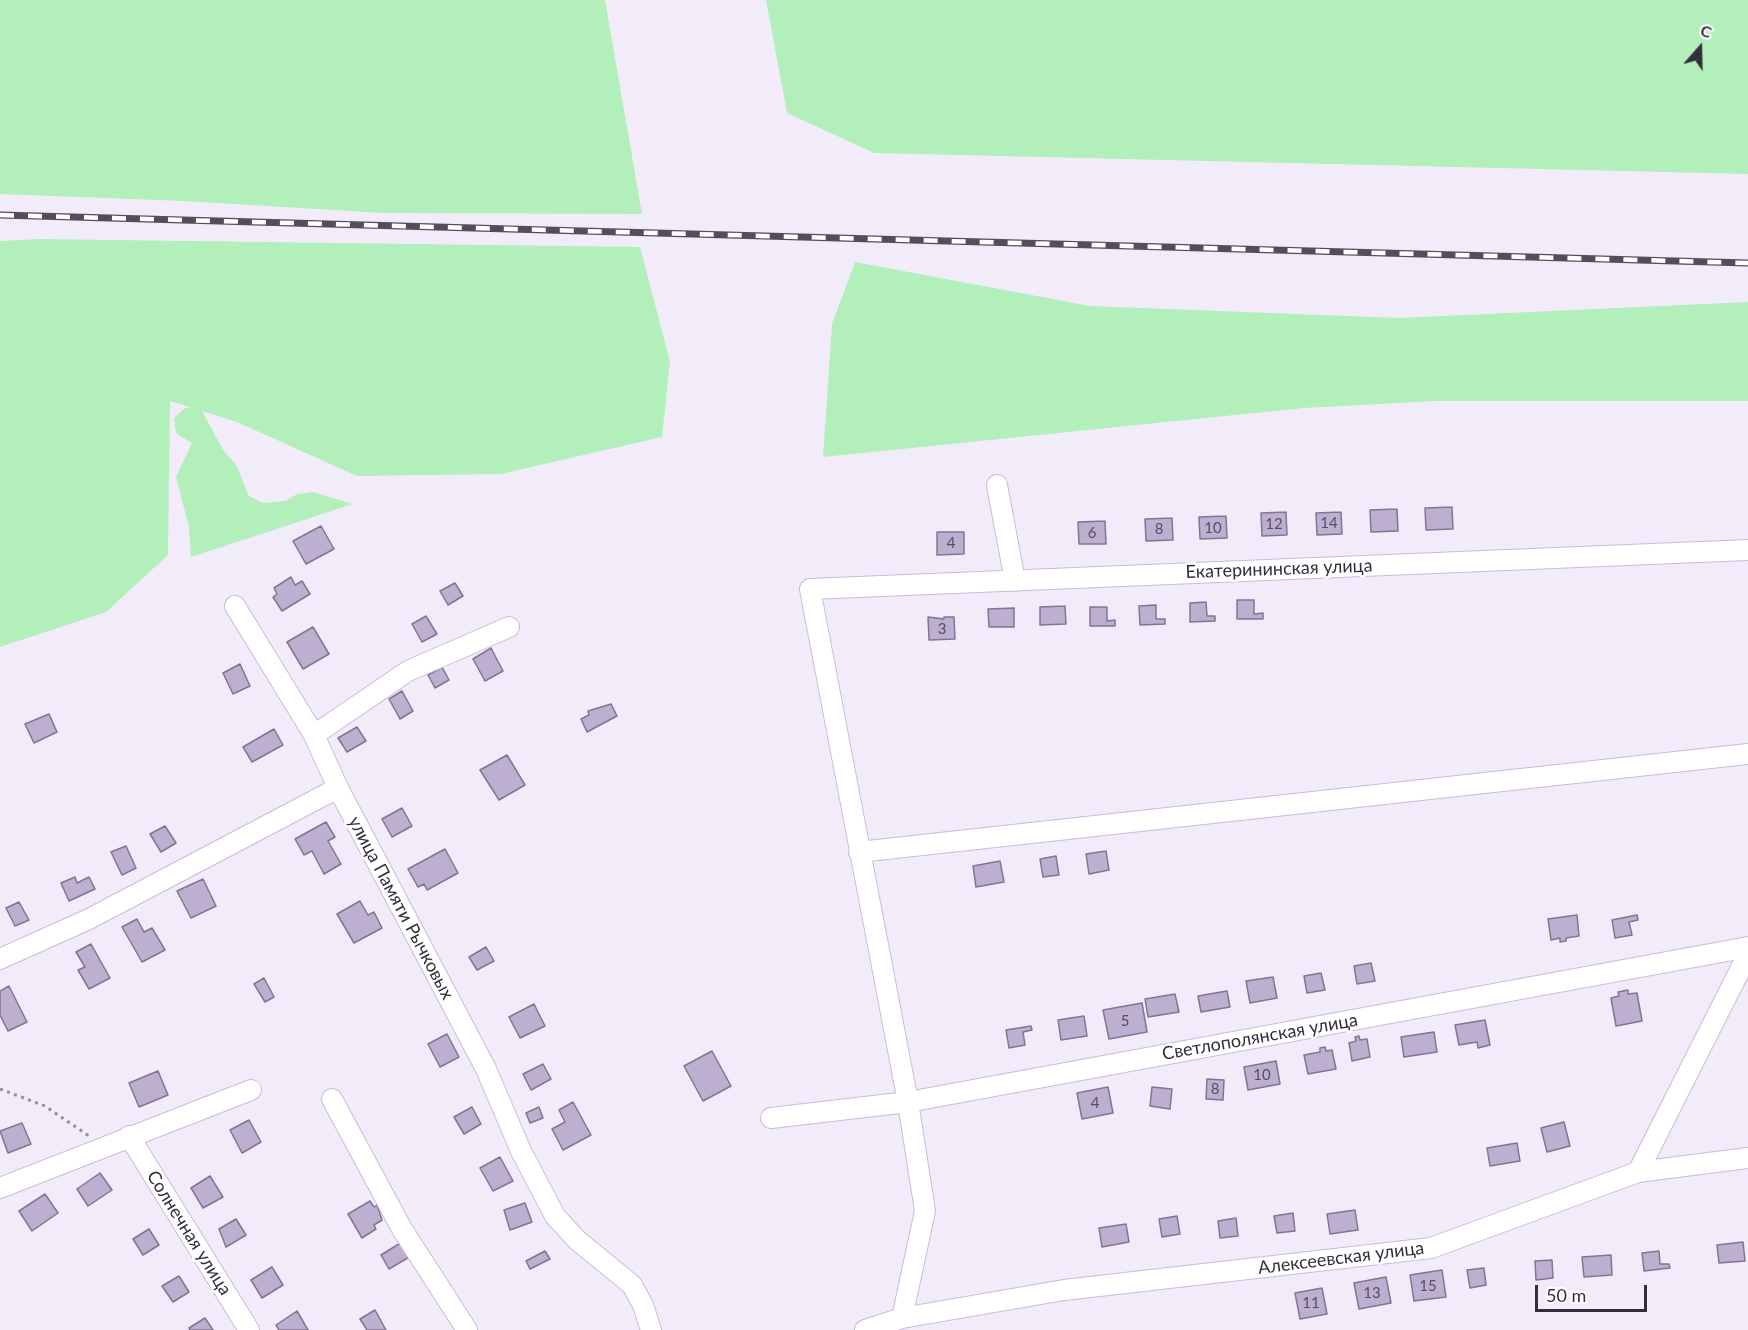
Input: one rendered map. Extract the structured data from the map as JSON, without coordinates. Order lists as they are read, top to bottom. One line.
{"streets":{"street":["Екатерининская улица","улица Памяти Рычковых","Светлополянская улица","Солнечная улица","Алексеевская улица"]},"house_numbers":["14","12","10","8","6","4","3","5","10","8","4","15","13","11"],"scale_bar":"50 m","north":"top"}
